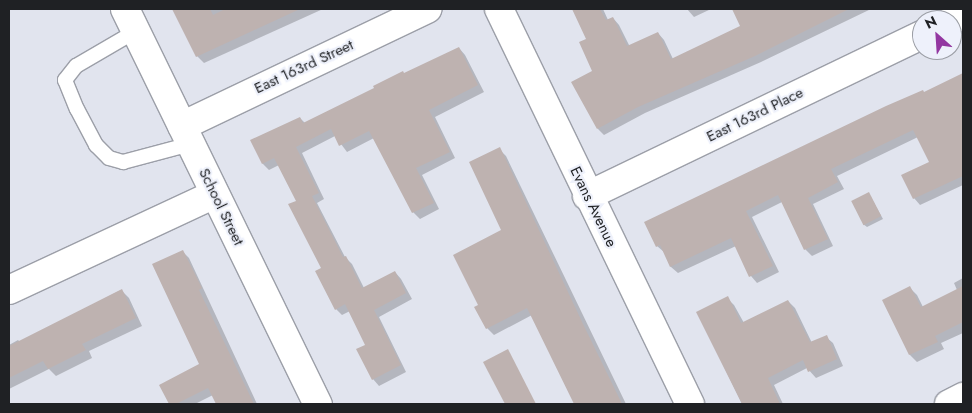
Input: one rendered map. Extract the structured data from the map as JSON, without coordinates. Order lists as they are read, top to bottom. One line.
{"streets":{"street":["East 163rd Street","East 163rd Place","School Street","Evans Avenue"]},"crossings":[["East 163rd Street","School Street"],["East 163rd Place","Evans Avenue"]],"north":"top left"}
